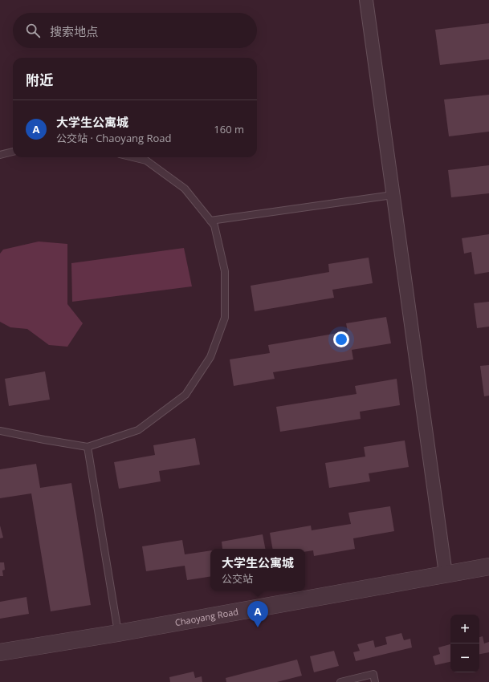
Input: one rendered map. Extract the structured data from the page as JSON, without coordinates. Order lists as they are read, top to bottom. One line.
{"streets":{"street":["Chaoyang Road"]},"page":{"search":"搜索地点","heading":"附近","list":[{"mark":"A","name":"大学生公寓城","note":"公交站 · Chaoyang Road","value":"160 m"}],"popup":["大学生公寓城","公交站"],"pins":"A","map_buttons":["+","−"]}}
